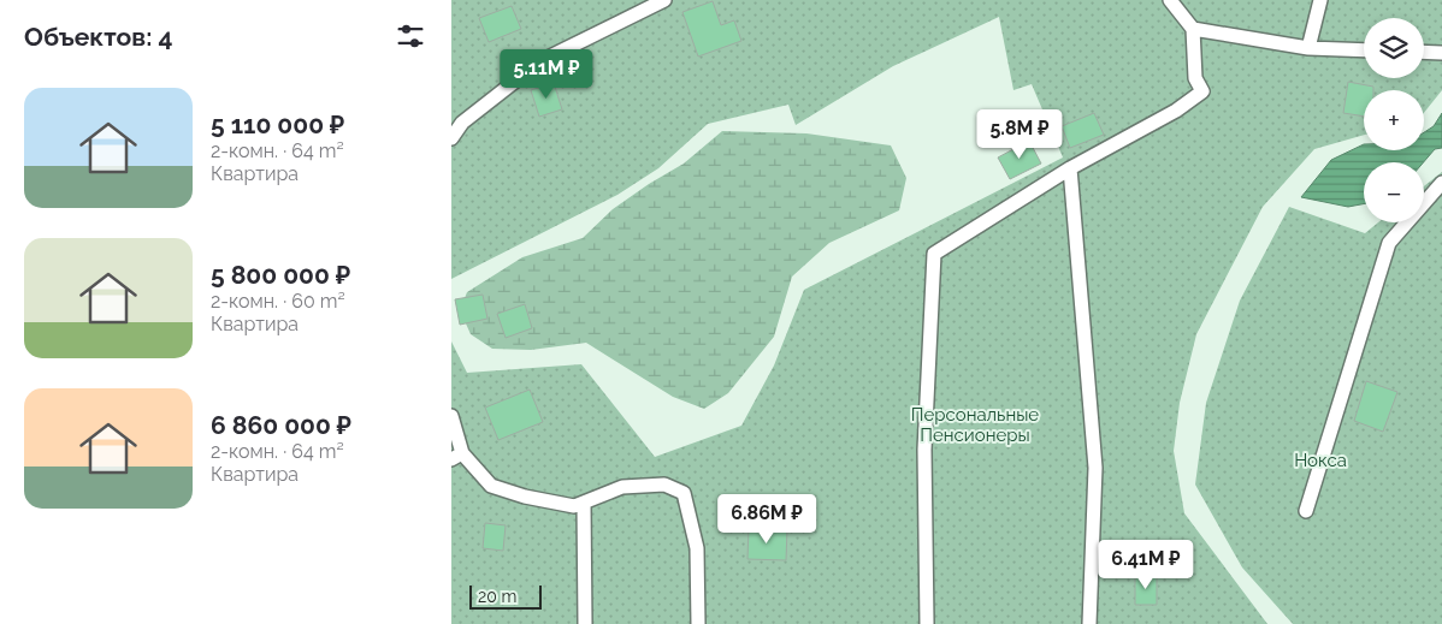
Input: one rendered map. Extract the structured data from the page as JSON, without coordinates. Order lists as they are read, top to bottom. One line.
{"parks":["Персональные Пенсионеры","Нокса"],"scale_bar":"20 m","page":{"heading":"Объектов: 4","map_buttons":["+","−"],"price":["5.11M ₽","5.8M ₽","6.86M ₽","6.41M ₽"],"list":[{"name":"5 110 000 ₽","note":"2-комн. · 64 m² · Квартира"},{"name":"5 800 000 ₽","note":"2-комн. · 60 m² · Квартира"},{"name":"6 860 000 ₽","note":"2-комн. · 64 m² · Квартира"}],"scale":"20 m"}}
